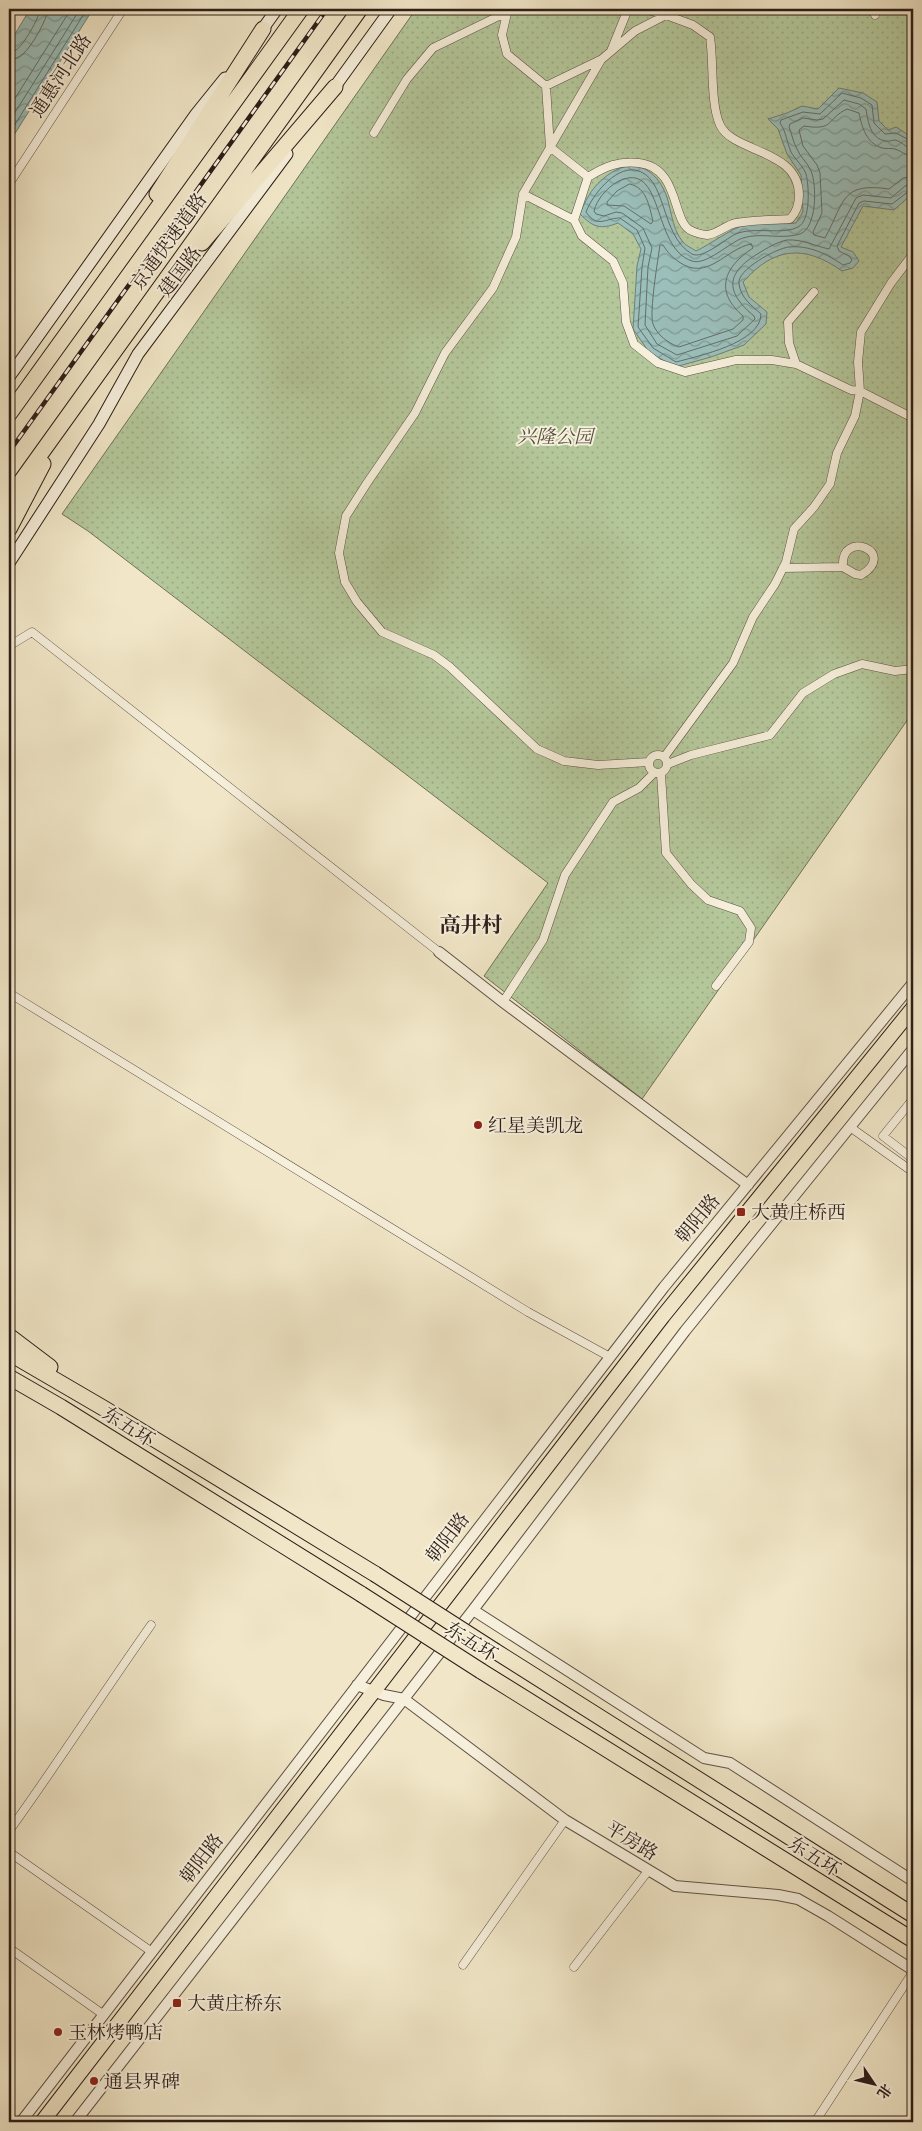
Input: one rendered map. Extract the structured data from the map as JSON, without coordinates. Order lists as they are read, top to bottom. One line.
{"streets":{"highway":["京通快速道路","朝阳路","东五环"],"main road":["建国路"],"street":["通惠河北路","平房路"]},"crossings":[["朝阳路","平房路"]],"districts":["高井村"],"parks":["兴隆公园"],"places":{"other":["红星美凯龙","玉林烤鸭店","通县界碑"],"transit":["大黄庄桥西","大黄庄桥东"]},"north":"bottom right"}
